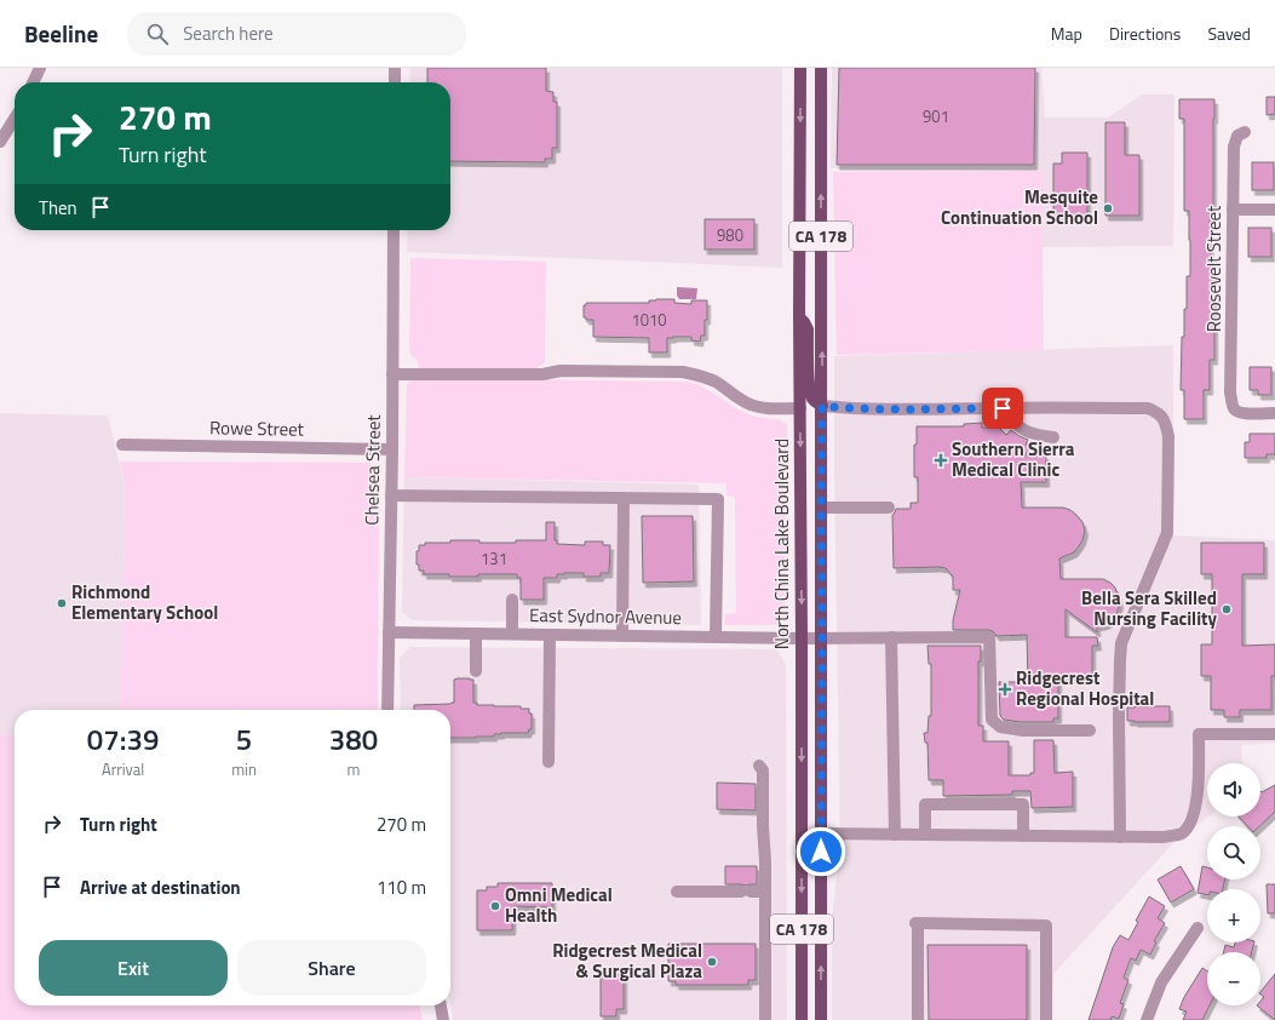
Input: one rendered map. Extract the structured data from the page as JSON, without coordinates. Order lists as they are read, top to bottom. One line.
{"streets":{"main road":["CA 178","North China Lake Boulevard"],"street":["Roosevelt Street","Rowe Street","Chelsea Street","East Sydnor Avenue"]},"crossings":[["CA 178","East Sydnor Avenue"],["Rowe Street","Chelsea Street"],["Chelsea Street","East Sydnor Avenue"],["North China Lake Boulevard","East Sydnor Avenue"]],"places":{"other":["Mesquite Continuation School","Richmond Elementary School","Bella Sera Skilled Nursing Facility","Omni Medical Health","Ridgecrest Medical & Surgical Plaza"],"health":["Southern Sierra Medical Clinic","Ridgecrest Regional Hospital"]},"house_numbers":["901","980","1010","131"],"page":{"header":"Beeline","search":"Search here","nav":["Map","Directions","Saved"],"turn":["270 m","Turn right"],"then":"Then","eta":["07:39","Arrival","5","min","380","m"],"map_buttons":["+","−"],"list":[{"name":"Turn right","value":"270 m"},{"name":"Arrive at destination","value":"110 m"}],"buttons":["Exit","Share"]}}
